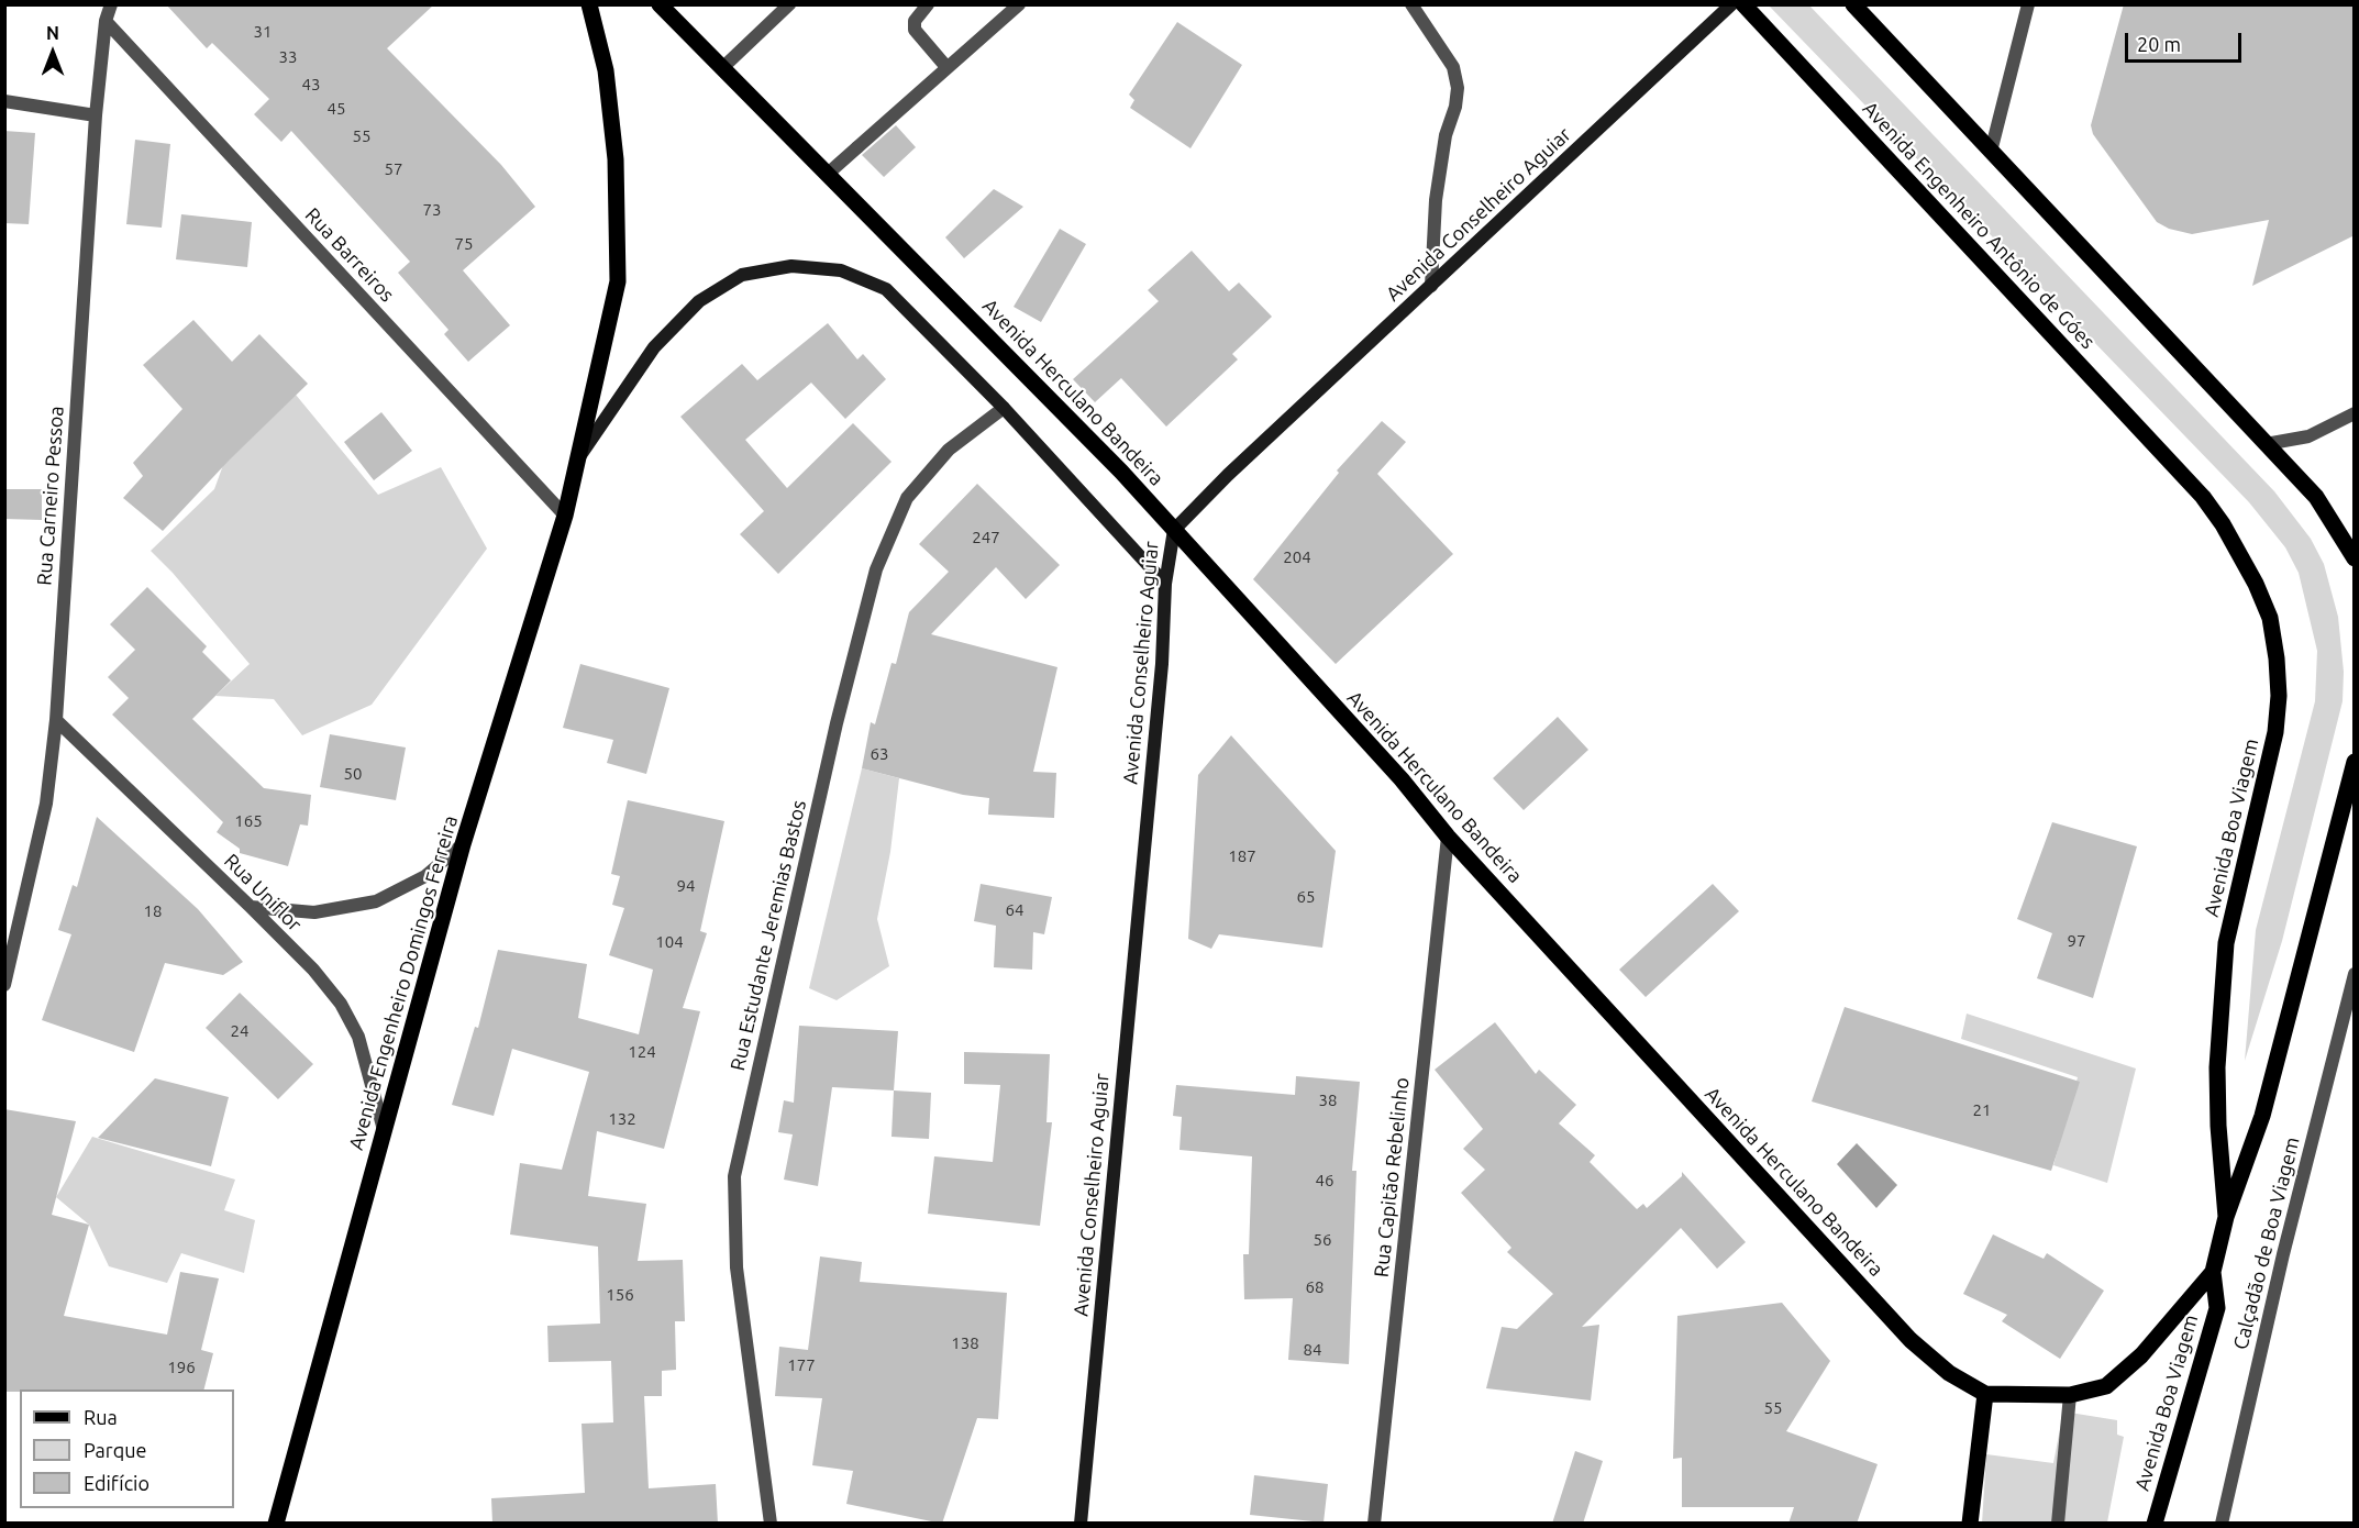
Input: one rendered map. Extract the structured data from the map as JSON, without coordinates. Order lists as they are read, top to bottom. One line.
{"streets":{"main road":["Avenida Conselheiro Aguiar","Avenida Engenheiro Antônio de Góes","Avenida Herculano Bandeira","Avenida Boa Viagem","Avenida Engenheiro Domingos Ferreira"],"street":["Rua Barreiros","Rua Carneiro Pessoa","Rua Uniflor","Rua Estudante Jeremias Bastos","Rua Capitão Rebelinho","Calçadão de Boa Viagem"]},"crossings":[["Avenida Conselheiro Aguiar","Avenida Herculano Bandeira"],["Avenida Engenheiro Antônio de Góes","Avenida Boa Viagem"],["Rua Barreiros","Rua Carneiro Pessoa"],["Rua Barreiros","Avenida Engenheiro Domingos Ferreira"],["Avenida Herculano Bandeira","Avenida Boa Viagem"],["Avenida Herculano Bandeira","Rua Capitão Rebelinho"],["Rua Carneiro Pessoa","Rua Uniflor"],["Rua Uniflor","Avenida Engenheiro Domingos Ferreira"],["Rua Estudante Jeremias Bastos","Avenida Engenheiro Domingos Ferreira"]],"house_numbers":["31","33","43","45","55","57","73","75","247","204","63","50","165","187","94","65","64","18","97","104","24","124","38","21","132","46","56","68","156","138","84","177","196","55"],"legend":["Rua","Parque","Edifício"],"scale_bar":"20 m","north":"top"}
